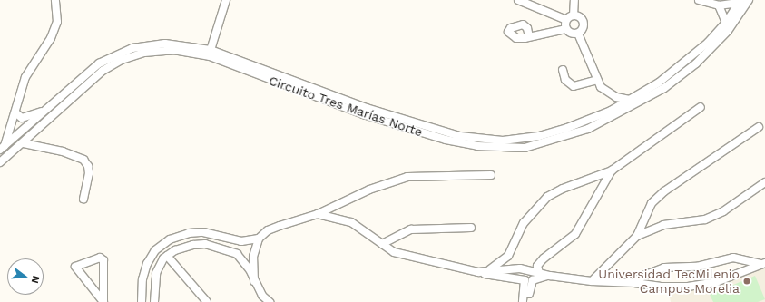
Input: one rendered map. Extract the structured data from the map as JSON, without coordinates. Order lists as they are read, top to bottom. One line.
{"streets":{"street":["Circuito Tres Marías Norte"]},"places":["Universidad TecMilenio Campus Morelia"],"north":"right"}
